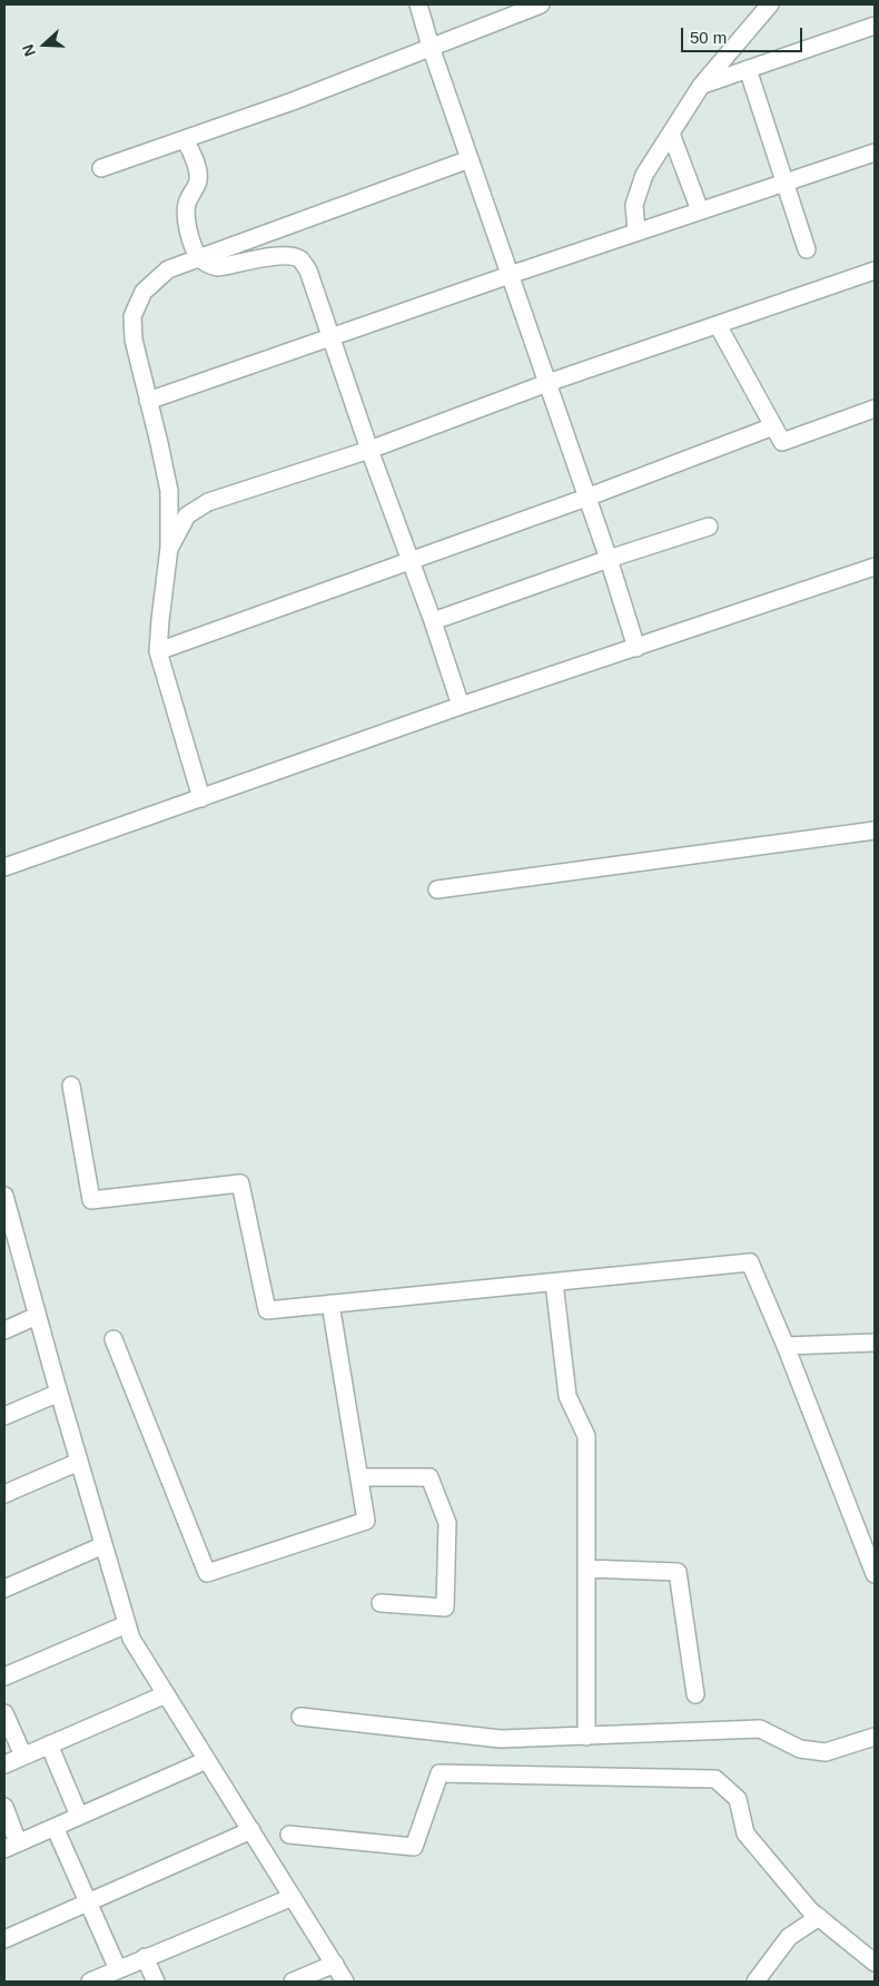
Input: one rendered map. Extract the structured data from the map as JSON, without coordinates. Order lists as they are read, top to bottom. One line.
{"scale_bar":"50 m","north":"left"}
